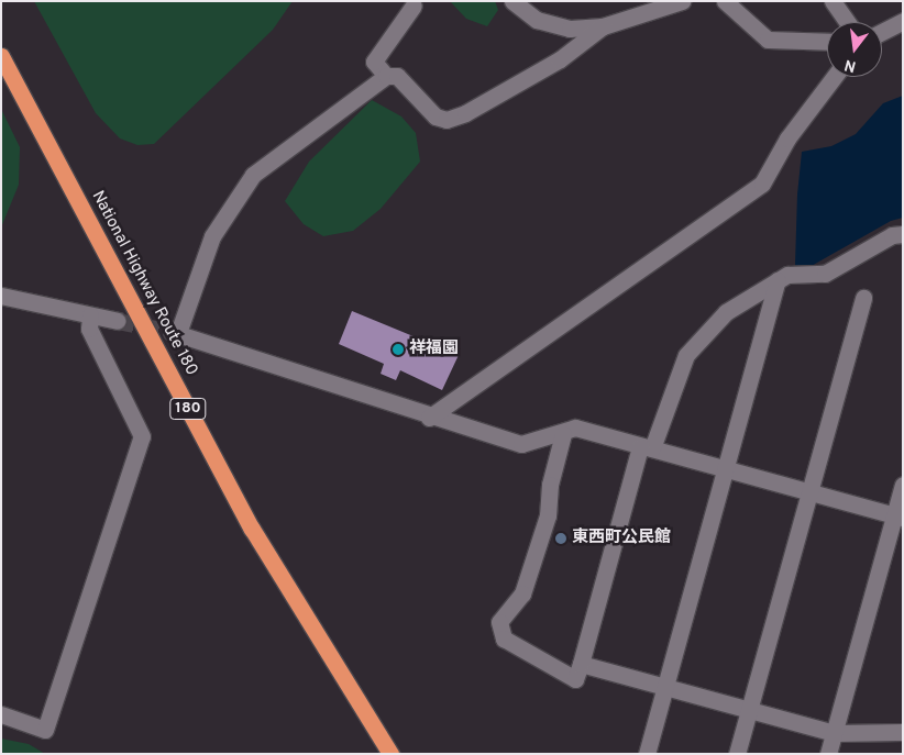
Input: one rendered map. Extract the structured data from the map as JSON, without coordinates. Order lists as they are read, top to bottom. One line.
{"streets":{"highway":["National Highway Route 180","180"]},"places":["祥福園","東西町公民館"],"north":"bottom"}
